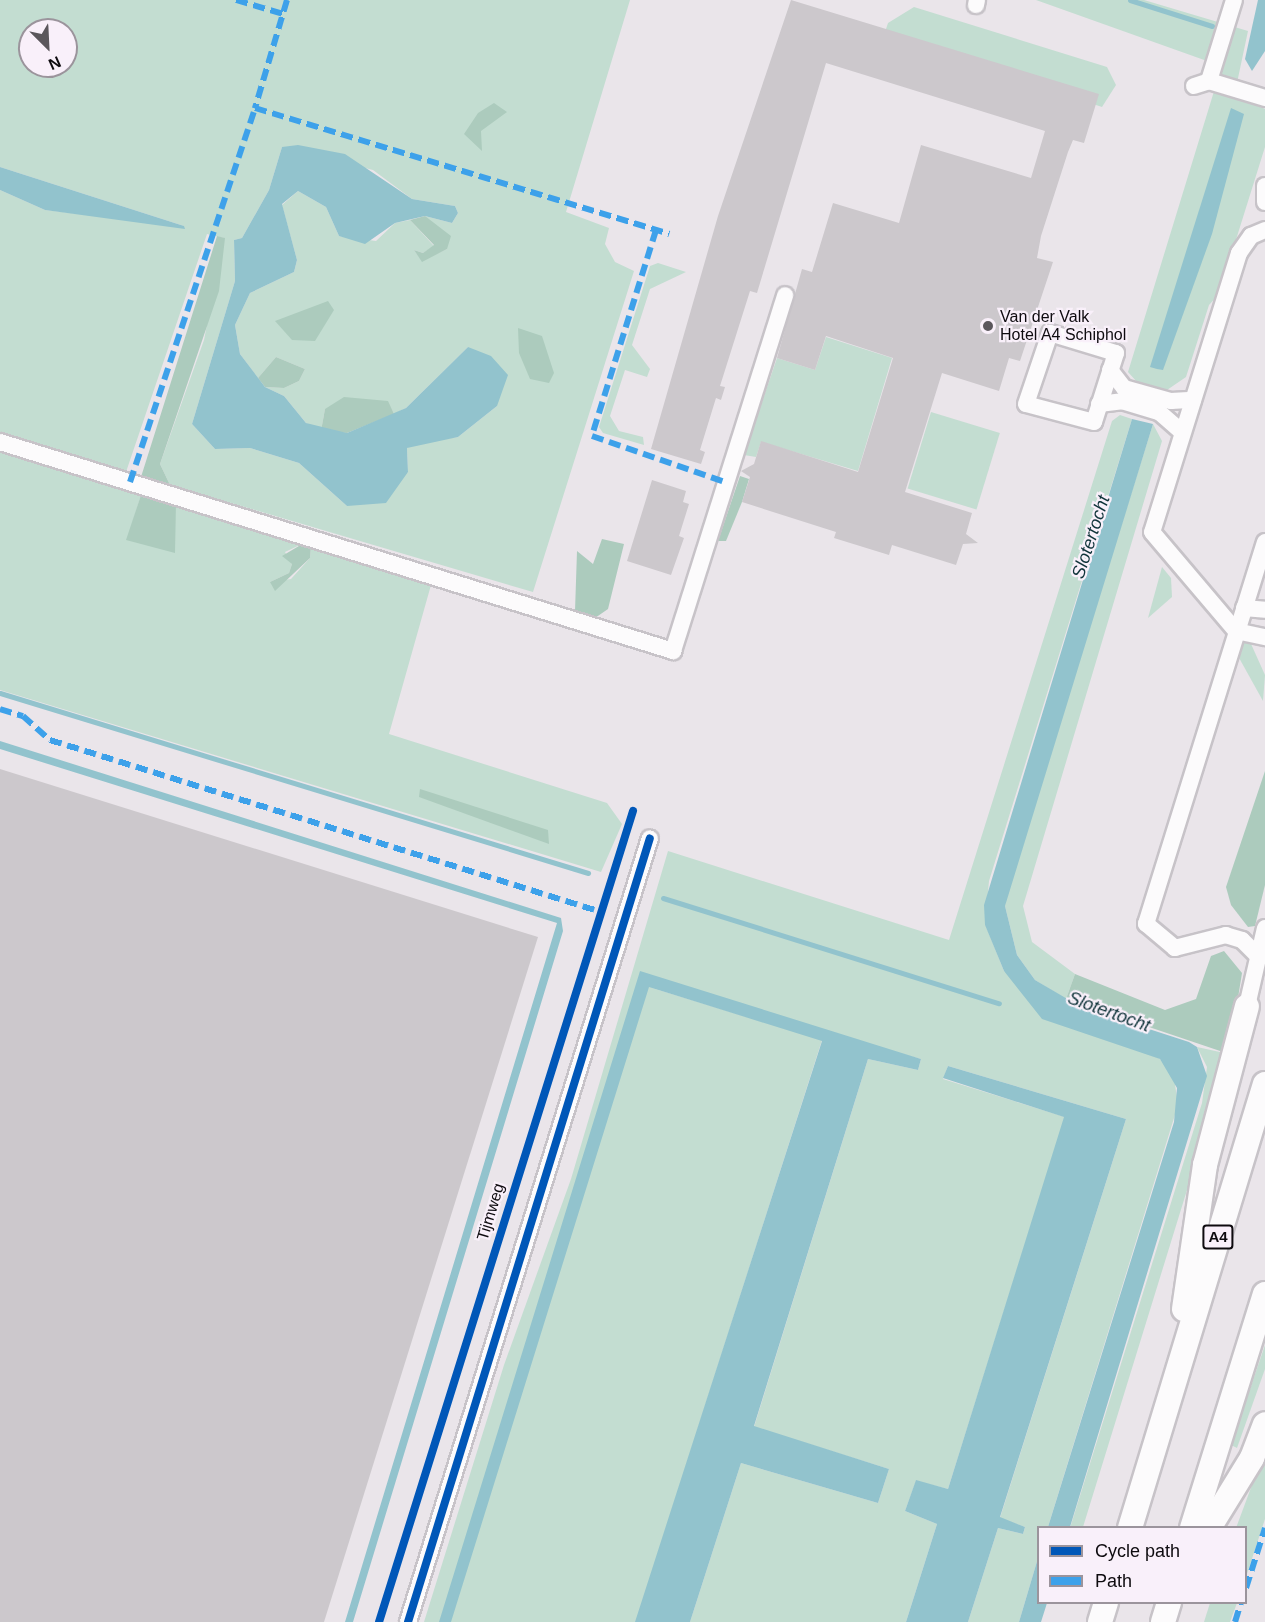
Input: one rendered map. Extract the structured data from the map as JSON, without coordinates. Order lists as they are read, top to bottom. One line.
{"streets":{"highway":["A4"],"cycle path":["Tijmweg"]},"water":["Slotertocht"],"places":["Van der Valk Hotel A4 Schiphol"],"legend":["Cycle path","Path"],"north":"bottom right"}
